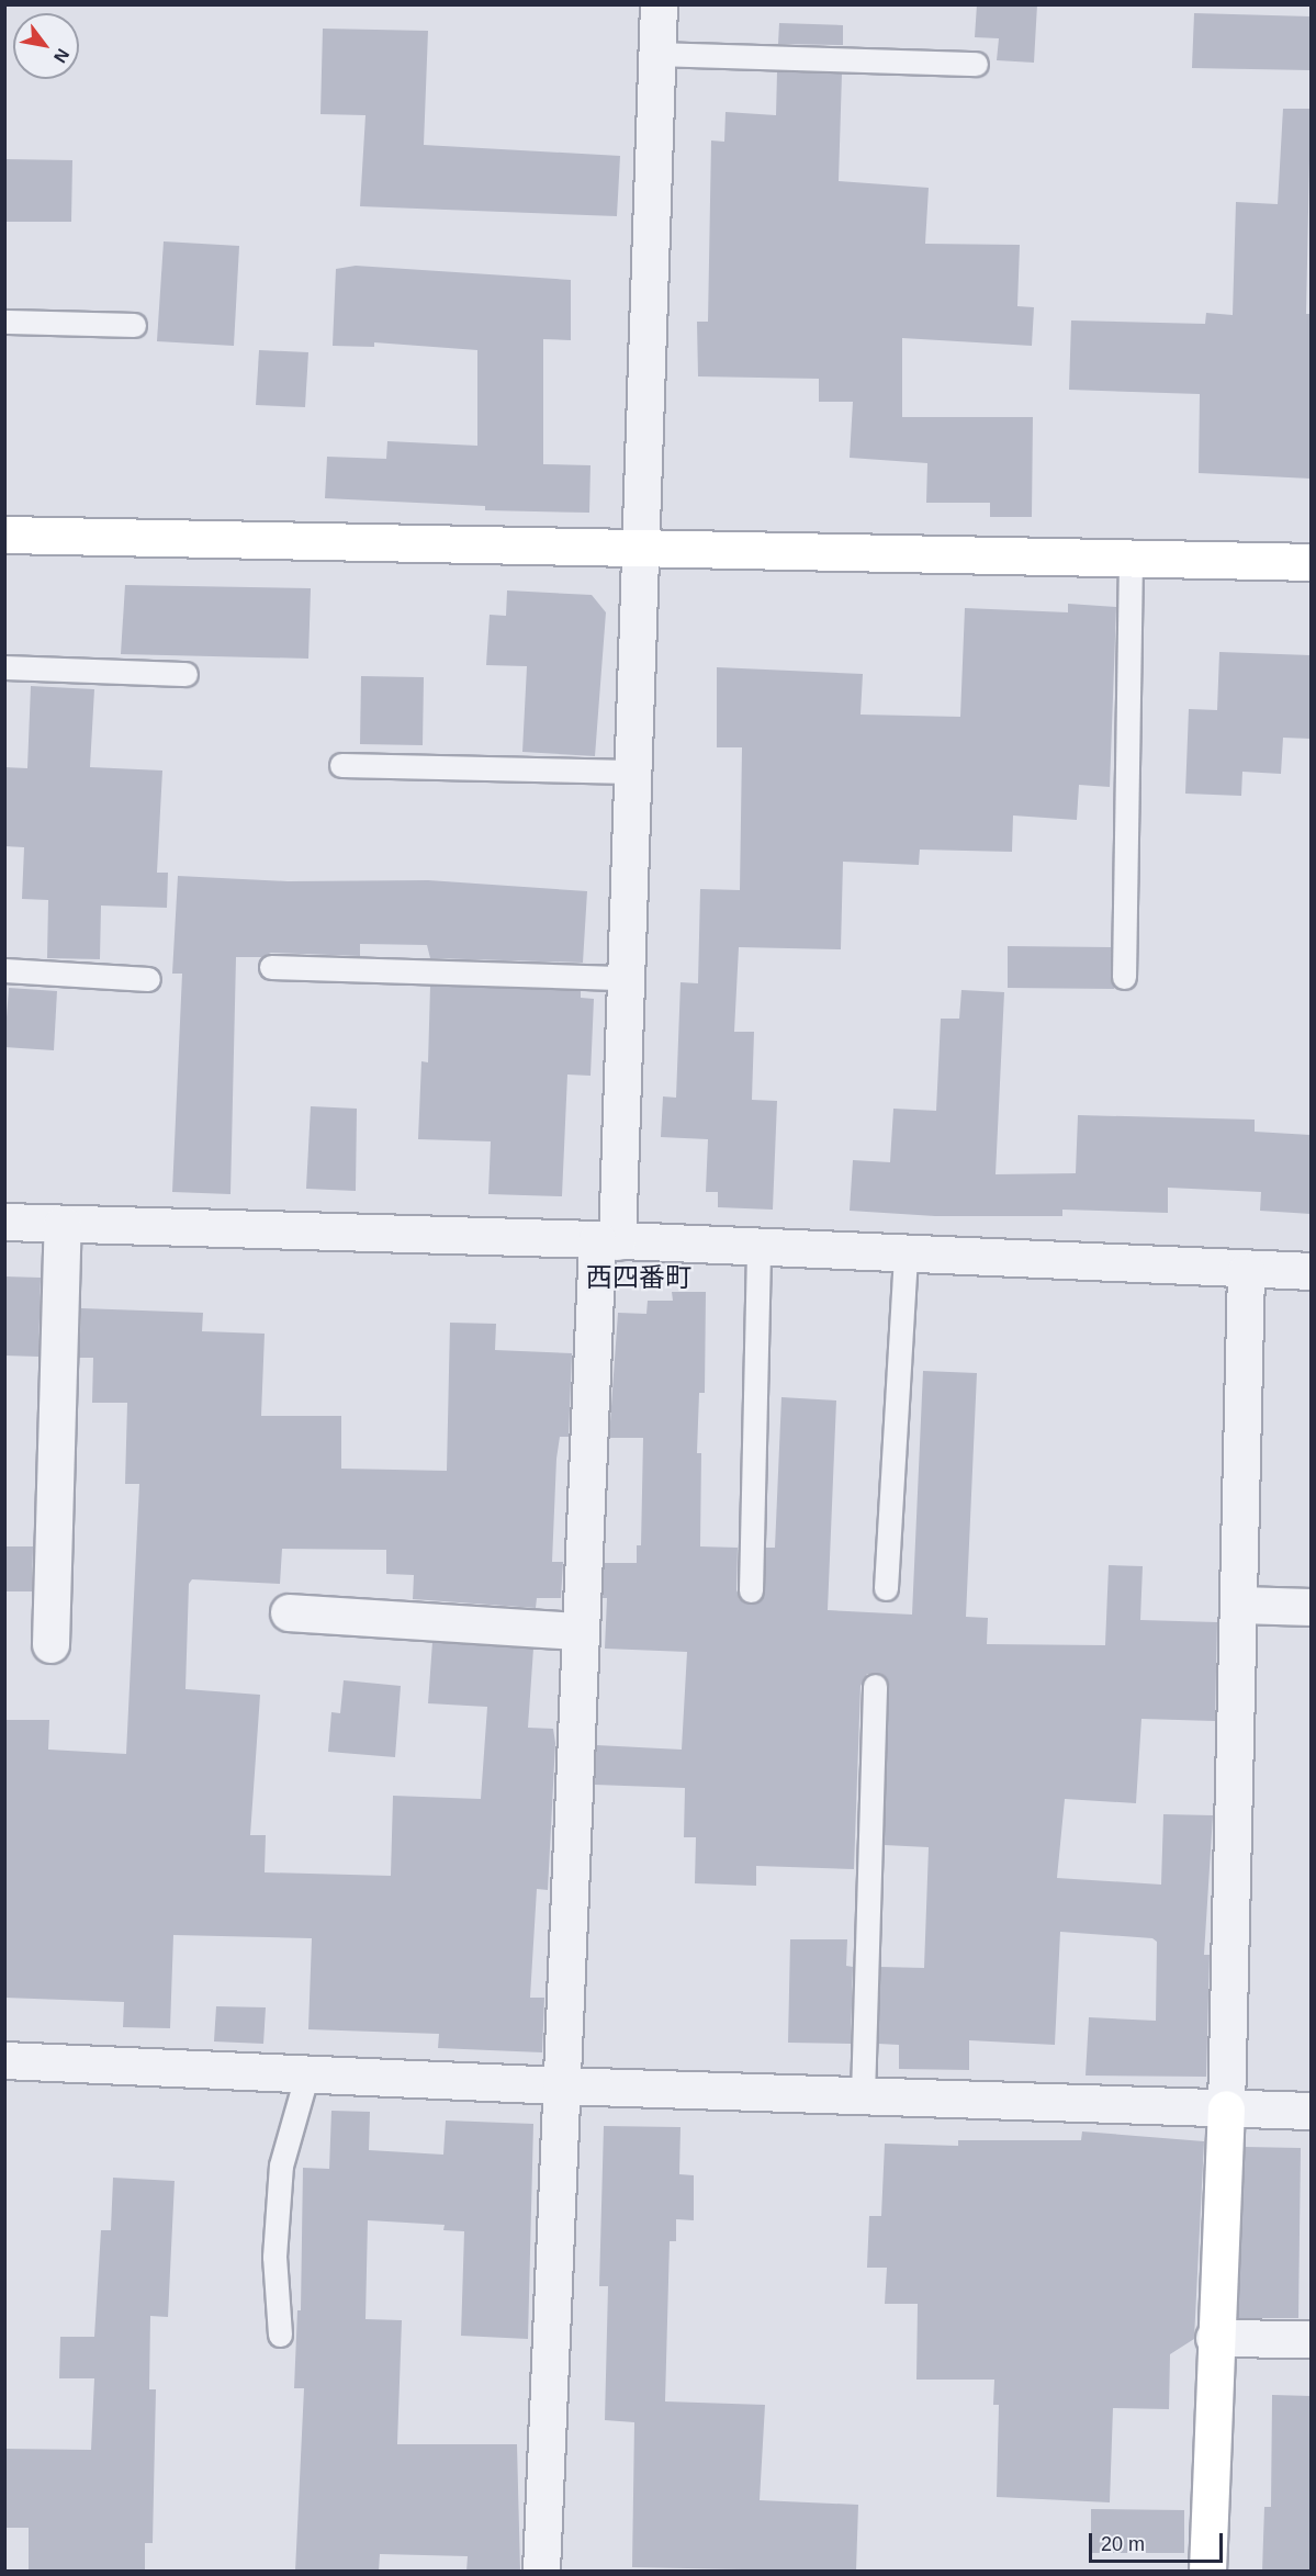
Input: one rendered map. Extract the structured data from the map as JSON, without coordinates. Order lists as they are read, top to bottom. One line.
{"districts":["西四番町"],"scale_bar":"20 m","north":"bottom right"}
